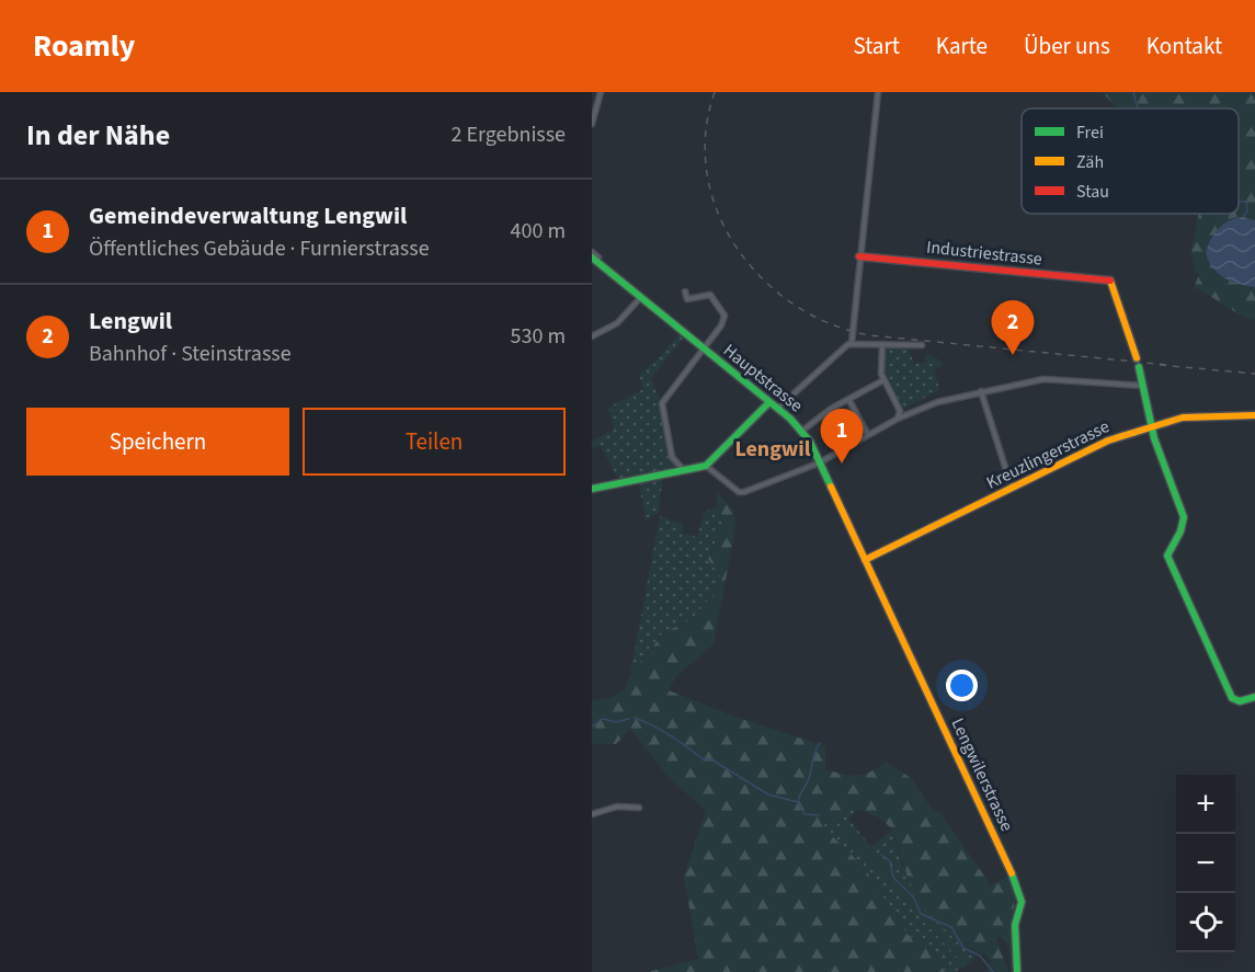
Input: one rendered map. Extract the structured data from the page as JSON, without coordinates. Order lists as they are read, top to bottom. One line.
{"streets":{"street":["Industriestrasse","Hauptstrasse","Kreuzlingerstrasse","Lengwilerstrasse"]},"crossings":[["Hauptstrasse","Kreuzlingerstrasse"],["Hauptstrasse","Lengwilerstrasse"],["Kreuzlingerstrasse","Lengwilerstrasse"]],"districts":["Lengwil"],"legend":["Frei","Zäh","Stau"],"page":{"header":"Roamly","nav":["Start","Karte","Über uns","Kontakt"],"heading":["In der Nähe","2 Ergebnisse"],"list":[{"mark":"1","name":"Gemeindeverwaltung Lengwil","note":"Öffentliches Gebäude · Furnierstrasse","value":"400 m"},{"mark":"2","name":"Lengwil","note":"Bahnhof · Steinstrasse","value":"530 m"}],"pins":["2","1"],"buttons":["Speichern","Teilen"],"map_buttons":["+","−"]}}
